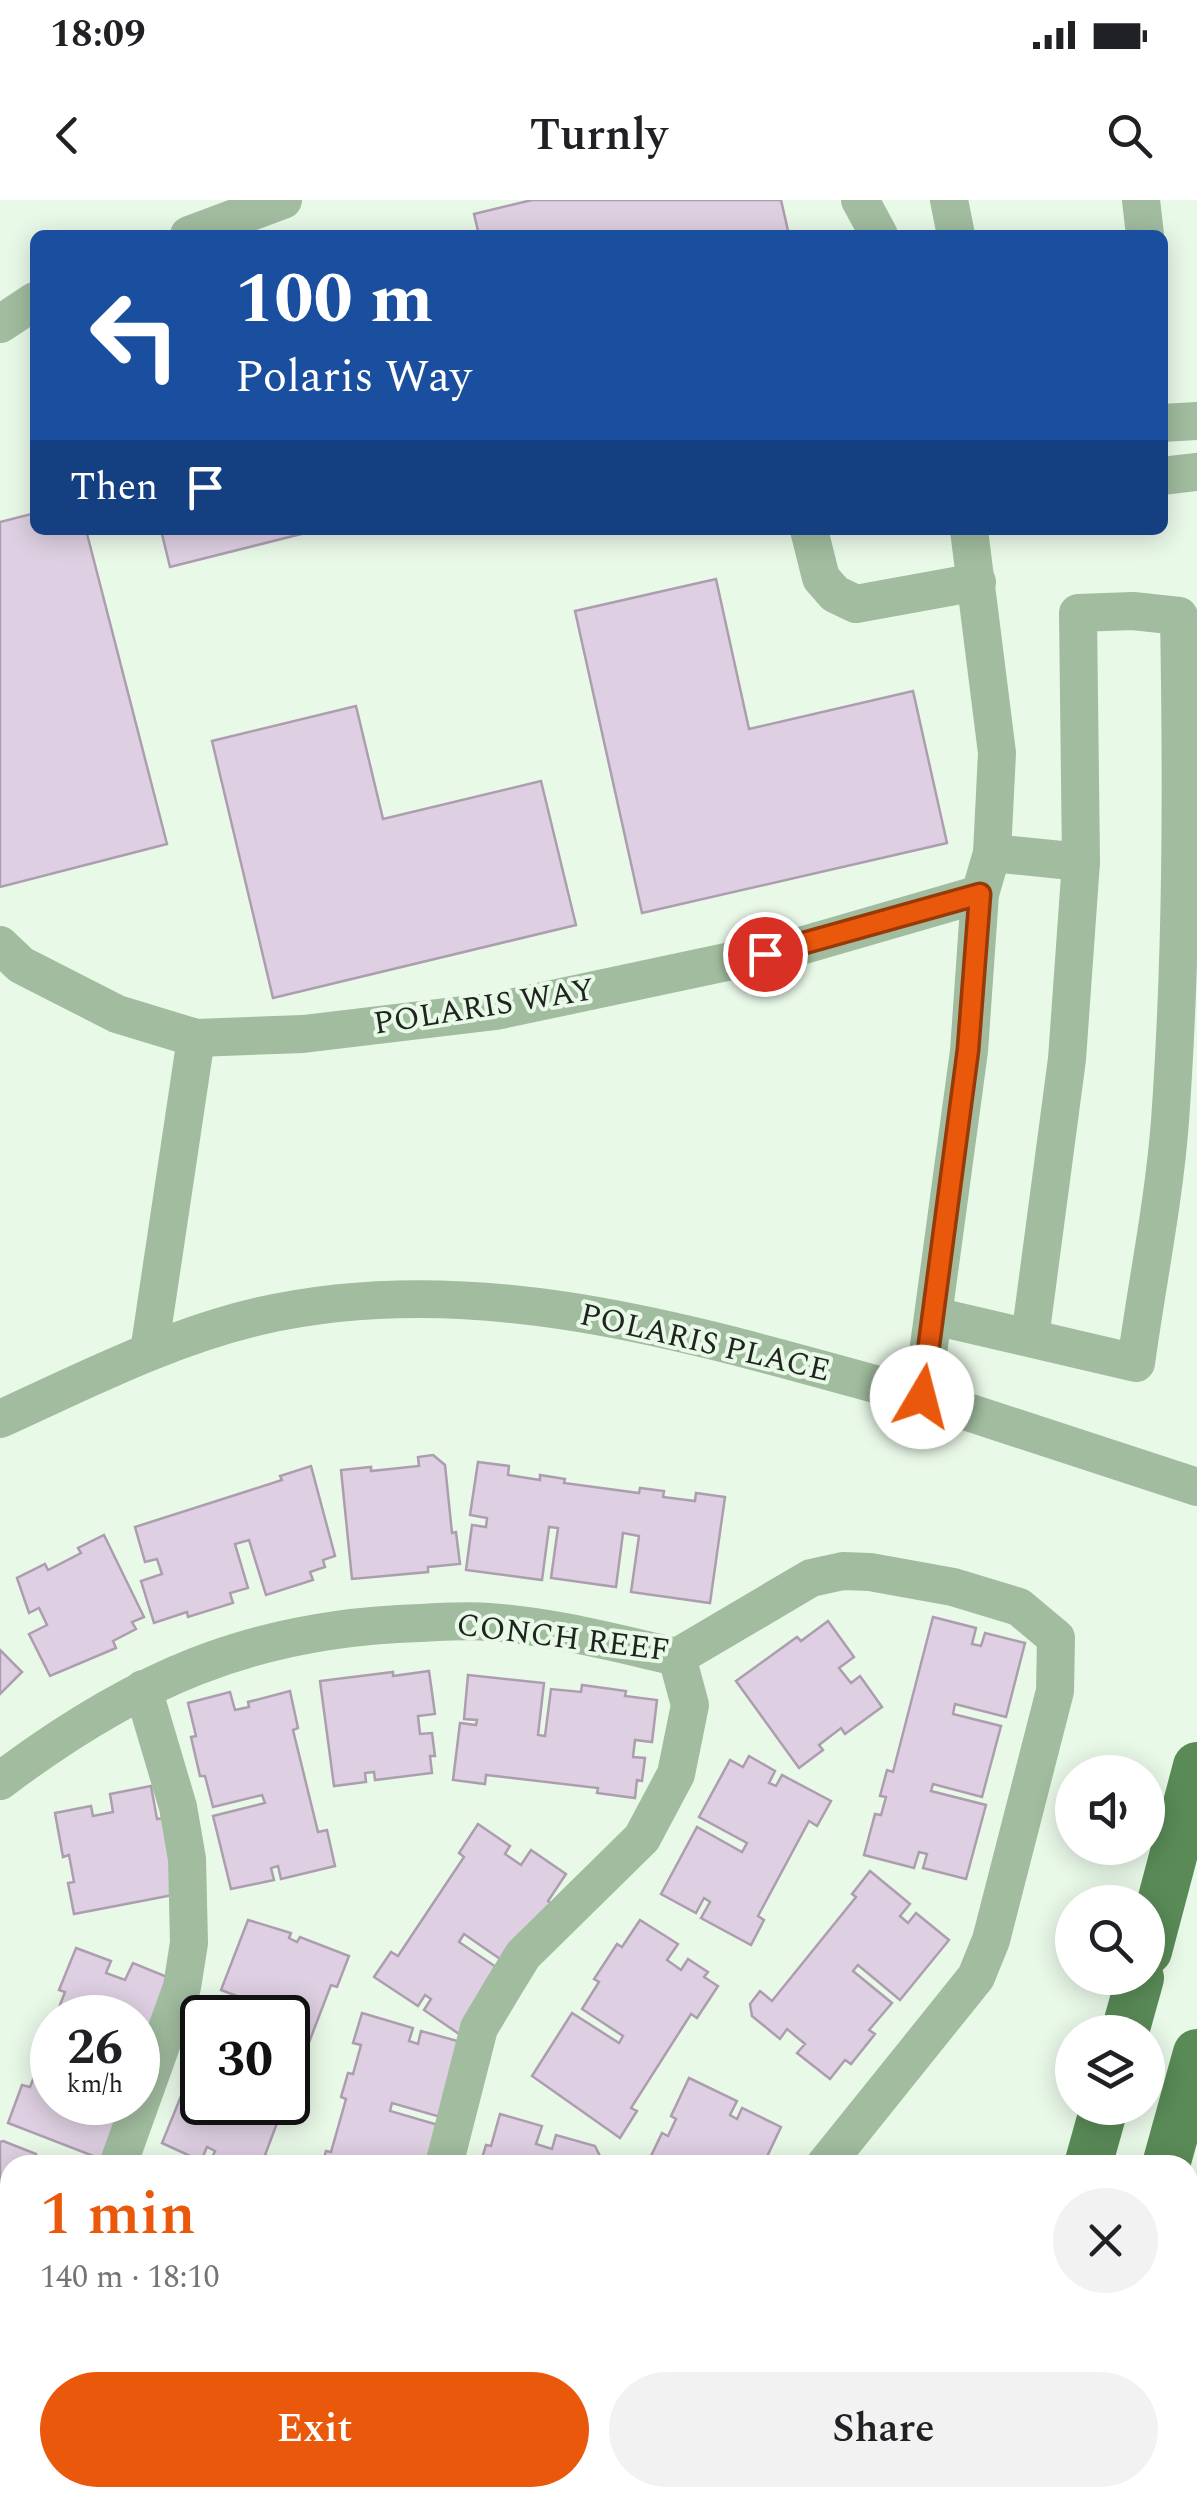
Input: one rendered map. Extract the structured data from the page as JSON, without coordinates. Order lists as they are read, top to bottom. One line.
{"streets":{"street":["POLARIS WAY","POLARIS PLACE","CONCH REEF"]},"page":{"status":"18:09","header":"Turnly","turn":["100 m","Polaris Way"],"then":"Then","speed":"26 km/h","limit":"30","heading":["1 min","140 m · 18:10"],"buttons":["Exit","Share"]}}
